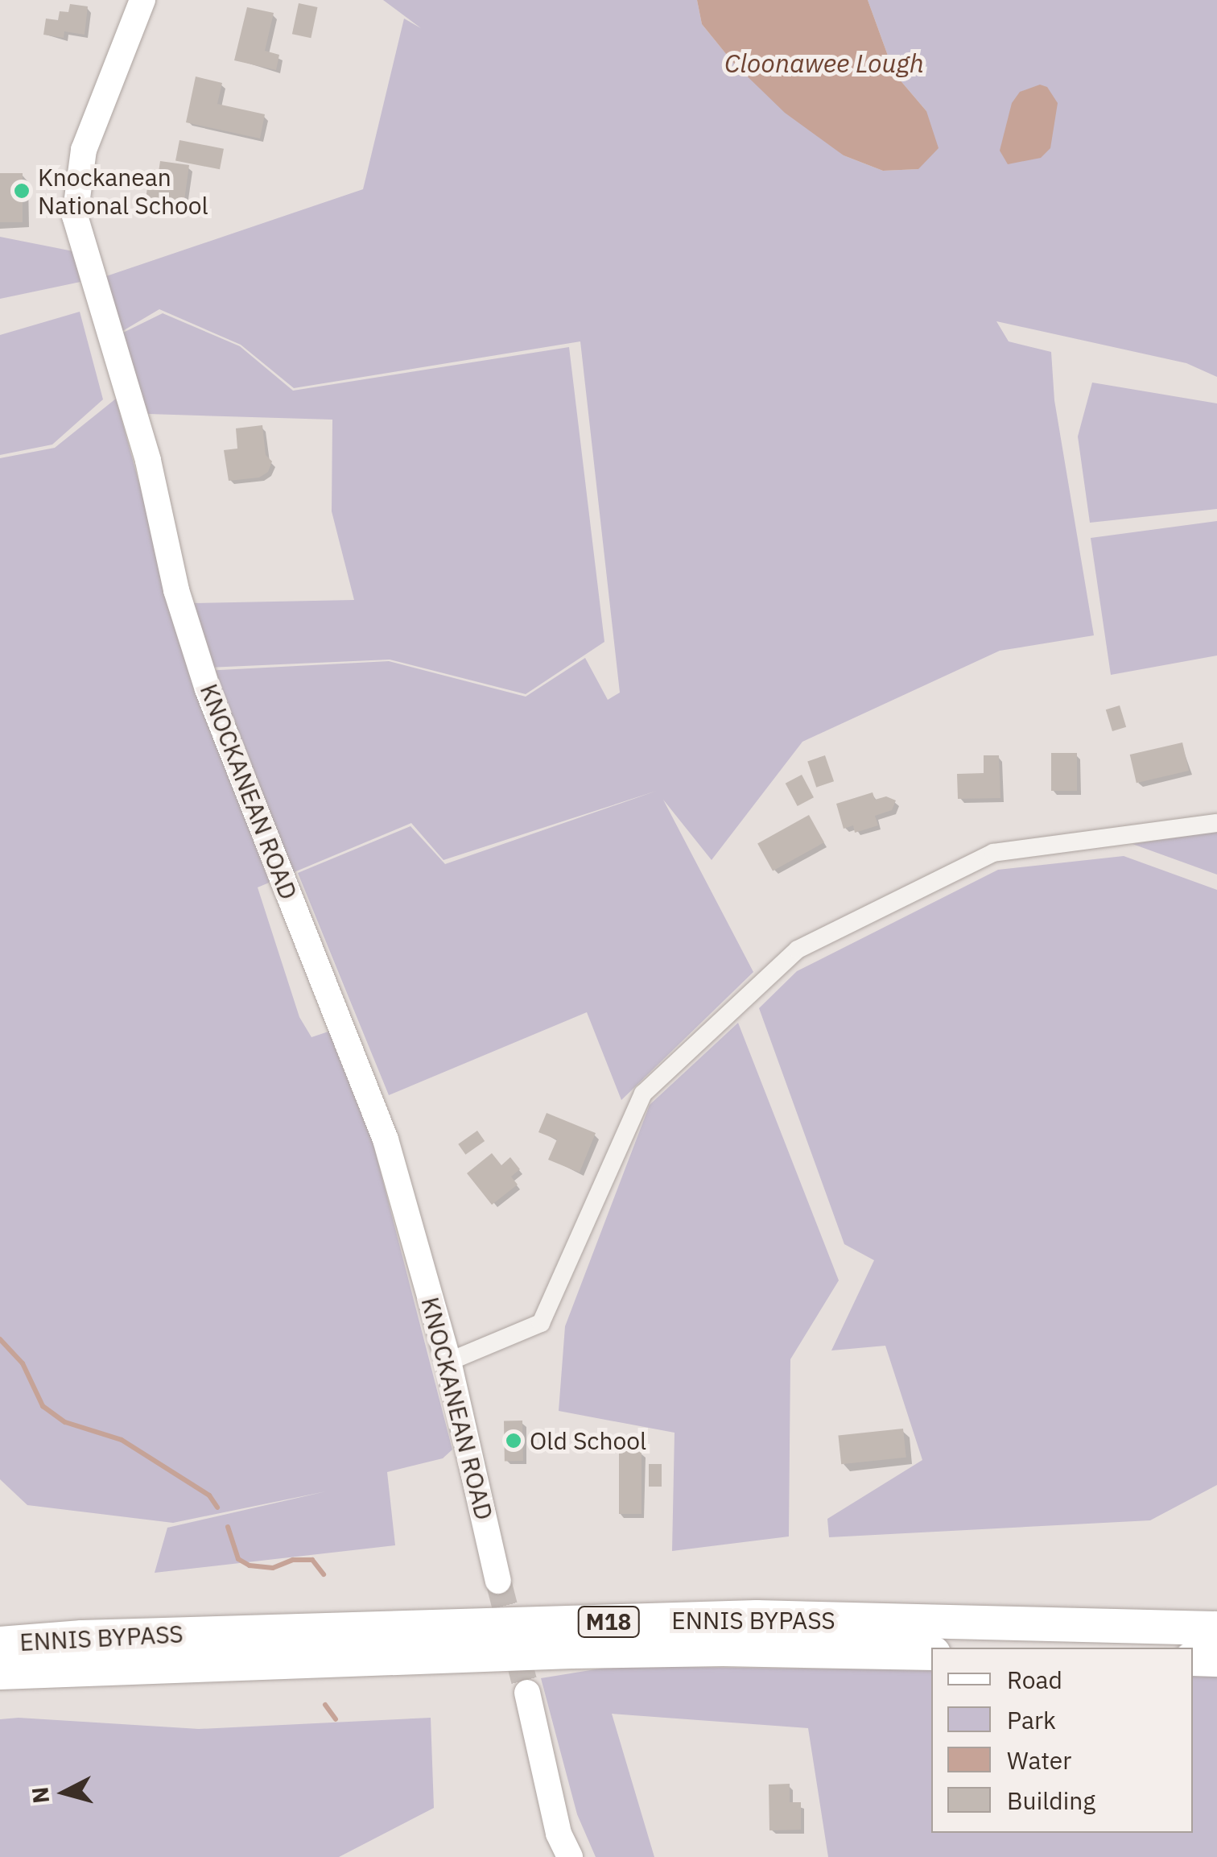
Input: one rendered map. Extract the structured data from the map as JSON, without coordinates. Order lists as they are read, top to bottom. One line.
{"streets":{"highway":["ENNIS BYPASS","M18"],"street":["KNOCKANEAN ROAD"]},"water":["Cloonawee Lough"],"places":["Knockanean National School","Old School"],"legend":["Road","Park","Water","Building"],"north":"left"}
